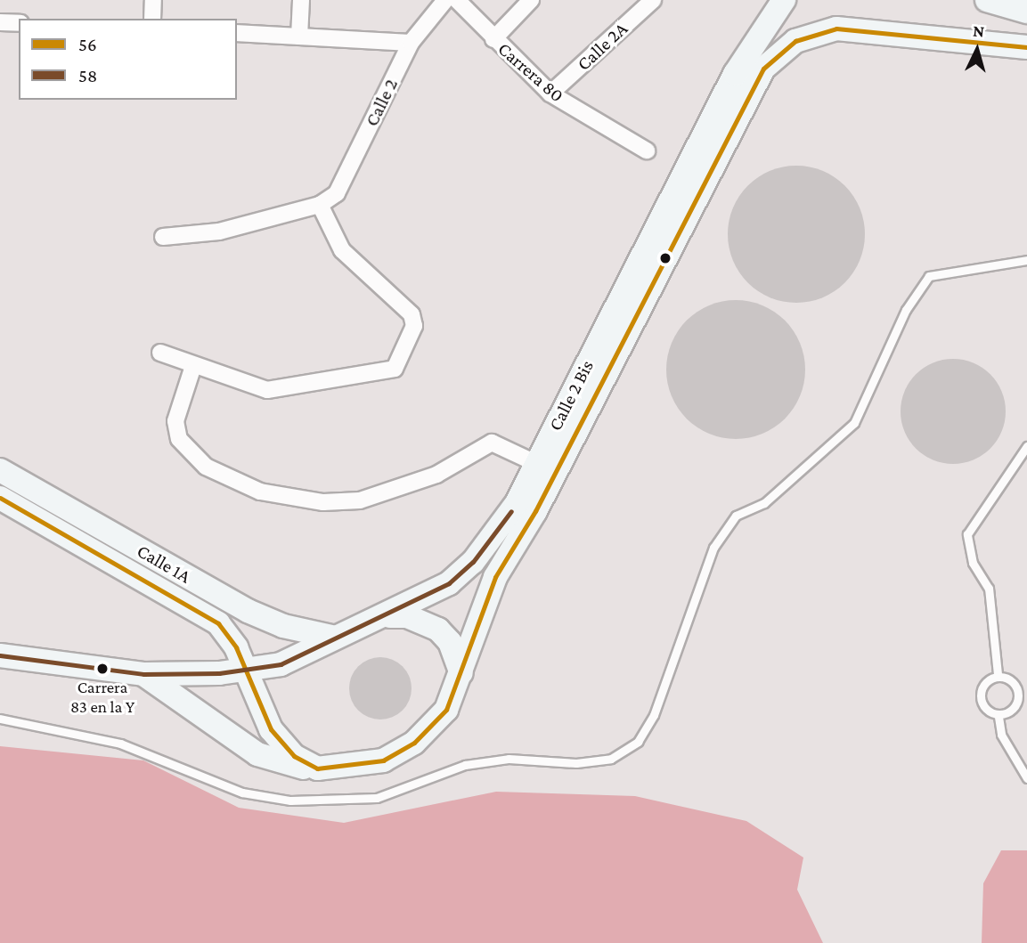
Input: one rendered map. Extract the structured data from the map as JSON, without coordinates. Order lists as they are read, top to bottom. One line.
{"streets":{"street":["Calle 2A","Carrera 80","Calle 2","Calle 2 Bis","Calle 1A"]},"crossings":[["Calle 2A","Carrera 80"],["Calle 2 Bis","Calle 1A"]],"places":["Carrera 83 en la Y"],"lines":["transit line 56","transit line 58"],"legend":["56","58"],"north":"top"}
